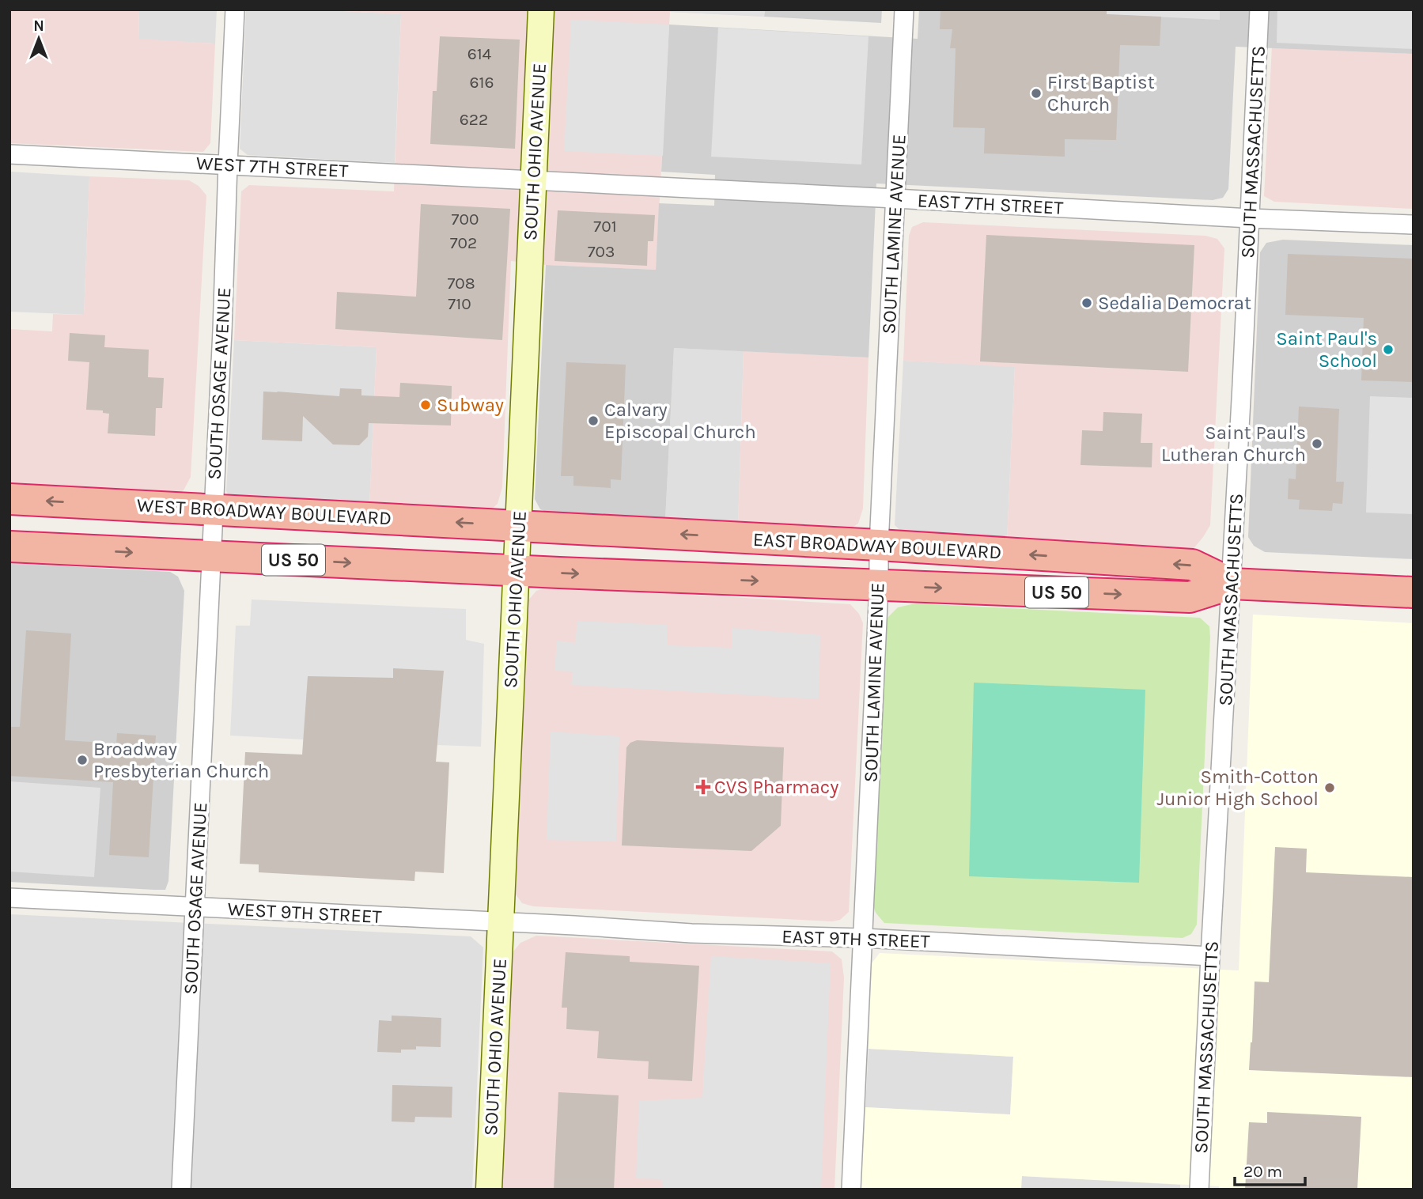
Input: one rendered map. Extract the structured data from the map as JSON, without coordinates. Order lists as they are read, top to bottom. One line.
{"streets":{"highway":["WEST BROADWAY BOULEVARD","EAST BROADWAY BOULEVARD","US 50"],"main road":["SOUTH OHIO AVENUE"],"street":["SOUTH MASSACHUSETTS","WEST 7TH STREET","EAST 7TH STREET","SOUTH LAMINE AVENUE","SOUTH OSAGE AVENUE","WEST 9TH STREET","EAST 9TH STREET"]},"crossings":[["SOUTH OHIO AVENUE","WEST 7TH STREET"],["SOUTH OHIO AVENUE","EAST 7TH STREET"],["SOUTH OHIO AVENUE","WEST BROADWAY BOULEVARD"],["SOUTH OHIO AVENUE","EAST BROADWAY BOULEVARD"],["SOUTH OHIO AVENUE","US 50"],["SOUTH OHIO AVENUE","WEST 9TH STREET"],["SOUTH OHIO AVENUE","EAST 9TH STREET"],["SOUTH MASSACHUSETTS","EAST 7TH STREET"],["SOUTH MASSACHUSETTS","EAST BROADWAY BOULEVARD"],["SOUTH MASSACHUSETTS","EAST 9TH STREET"],["WEST 7TH STREET","EAST 7TH STREET"],["WEST 7TH STREET","SOUTH OSAGE AVENUE"],["EAST 7TH STREET","SOUTH LAMINE AVENUE"],["SOUTH LAMINE AVENUE","EAST BROADWAY BOULEVARD"],["SOUTH LAMINE AVENUE","EAST 9TH STREET"],["SOUTH OSAGE AVENUE","WEST BROADWAY BOULEVARD"],["SOUTH OSAGE AVENUE","US 50"],["SOUTH OSAGE AVENUE","WEST 9TH STREET"],["WEST BROADWAY BOULEVARD","EAST BROADWAY BOULEVARD"],["EAST BROADWAY BOULEVARD","US 50"],["WEST 9TH STREET","EAST 9TH STREET"]],"places":{"other":["First Baptist Church","Sedalia Democrat","Saint Paul's School","Subway","Calvary Episcopal Church","Saint Paul's Lutheran Church","Broadway Presbyterian Church","Smith-Cotton Junior High School"],"health":["CVS Pharmacy"]},"house_numbers":["614","616","622","700","701","702","703","708","710"],"scale_bar":"20 m","north":"top"}
